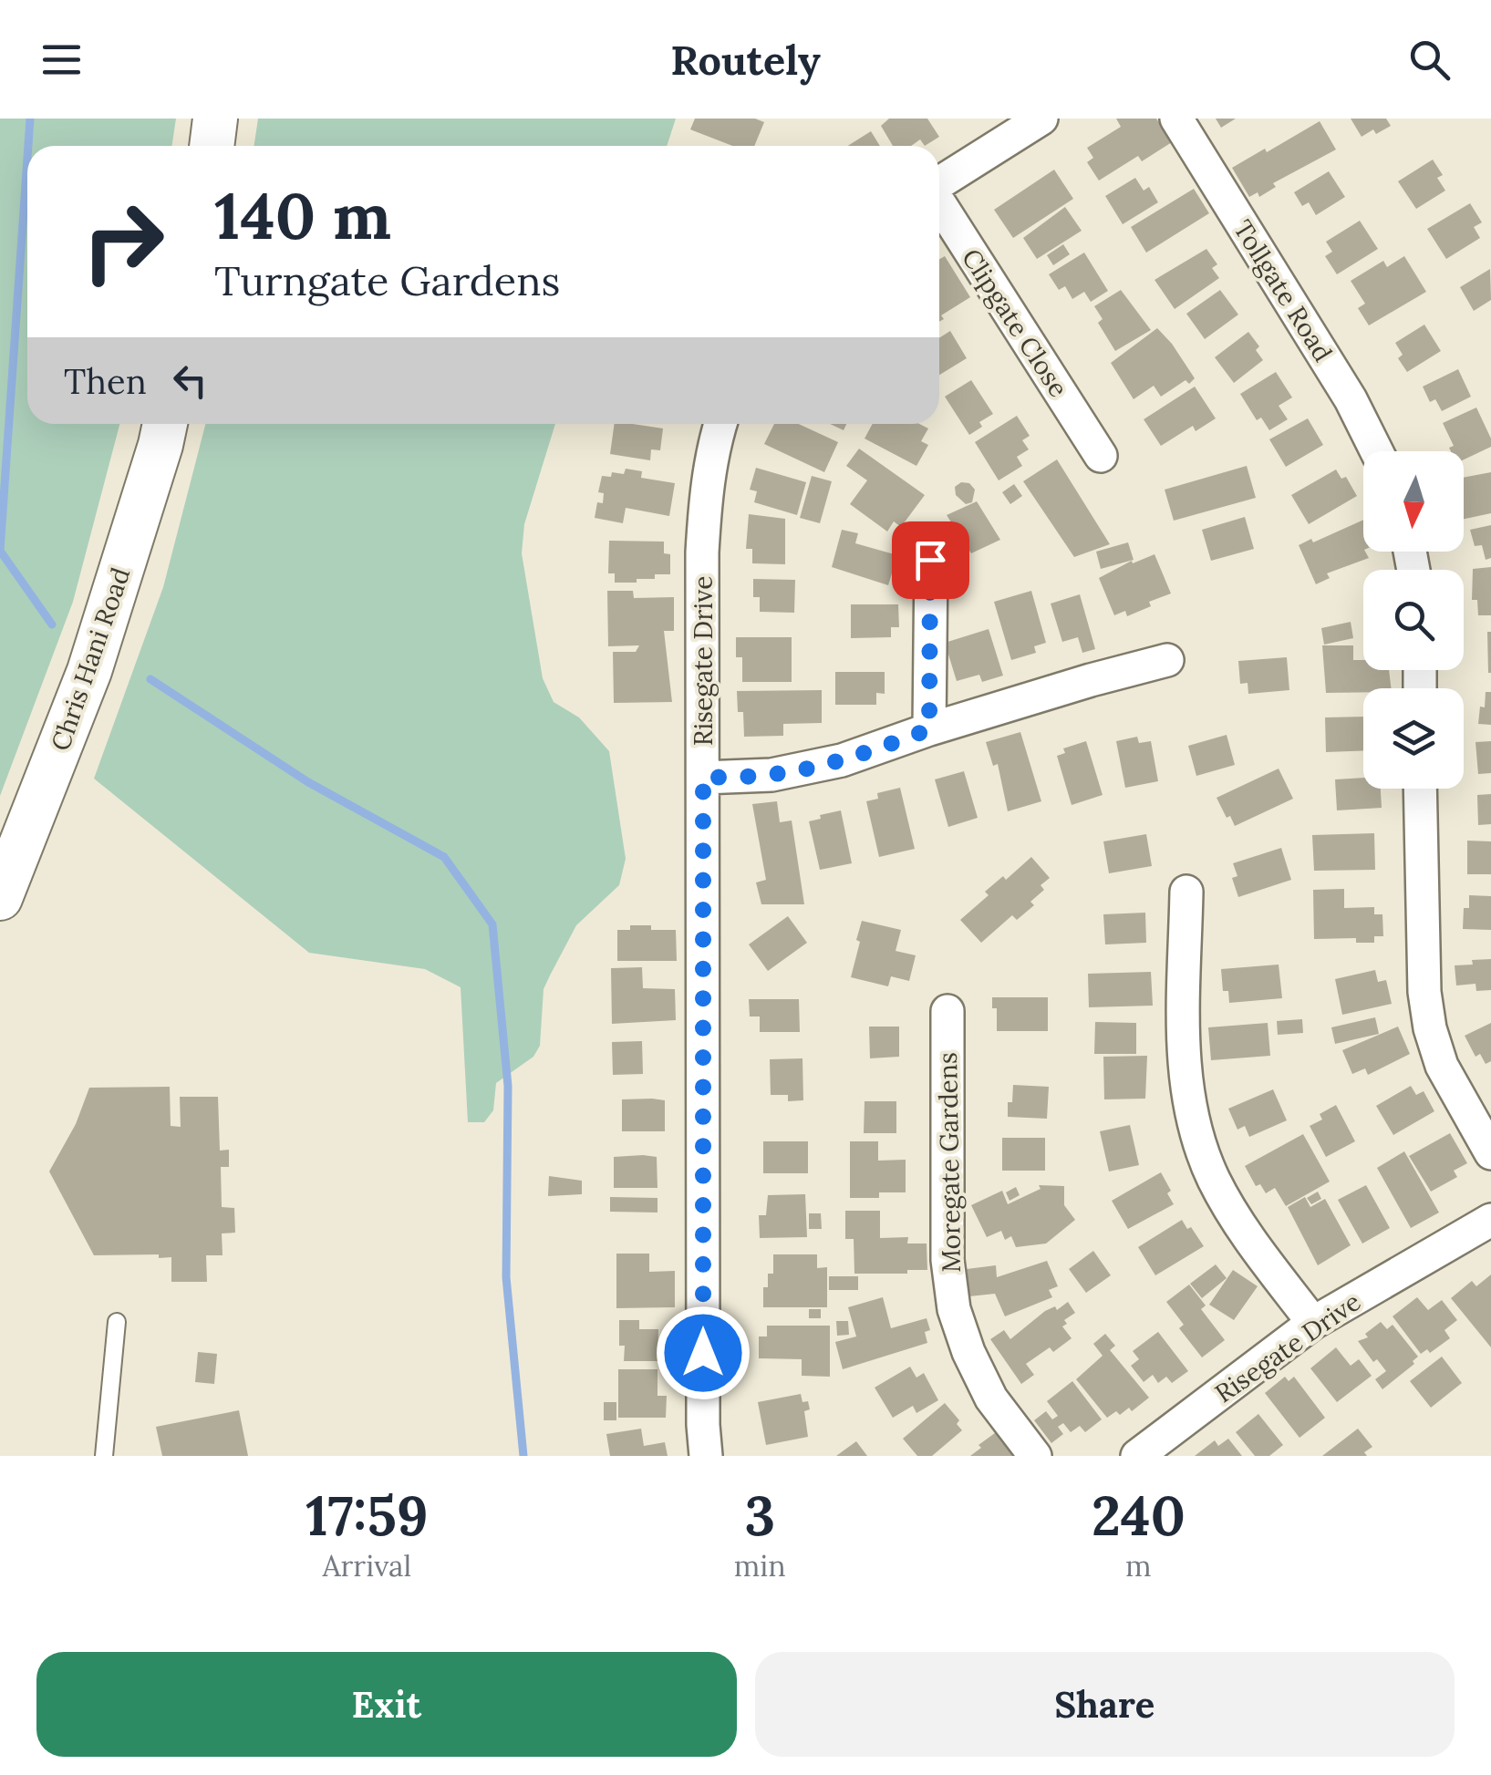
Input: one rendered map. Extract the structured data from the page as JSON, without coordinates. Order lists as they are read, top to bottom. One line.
{"streets":{"main road":["Chris Hani Road"],"street":["Tollgate Road","Clipgate Close","Risegate Drive","Moregate Gardens"]},"north":"bottom","page":{"header":"Routely","turn":["140 m","Turngate Gardens"],"then":"Then","eta":["17:59","Arrival","3","min","240","m"],"buttons":["Exit","Share"]}}
